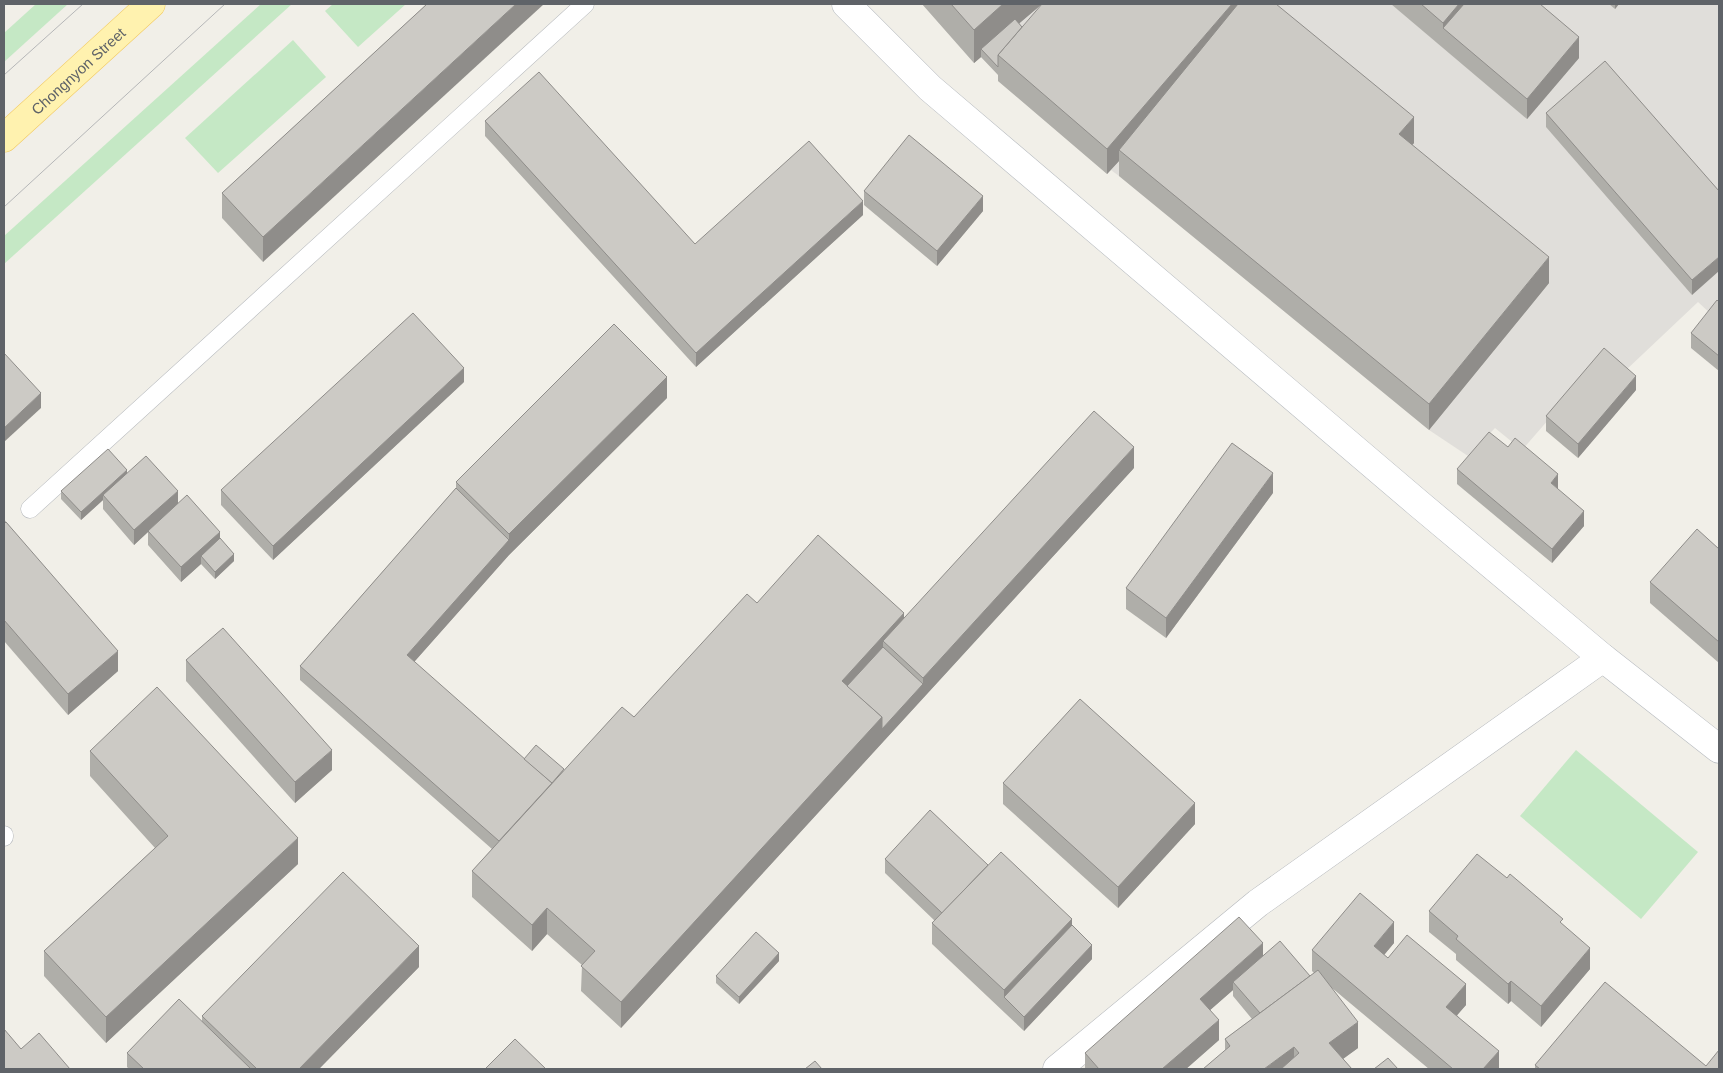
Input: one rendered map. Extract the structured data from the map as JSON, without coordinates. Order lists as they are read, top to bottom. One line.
{"streets":{"main road":["Chongnyon Street"]}}
